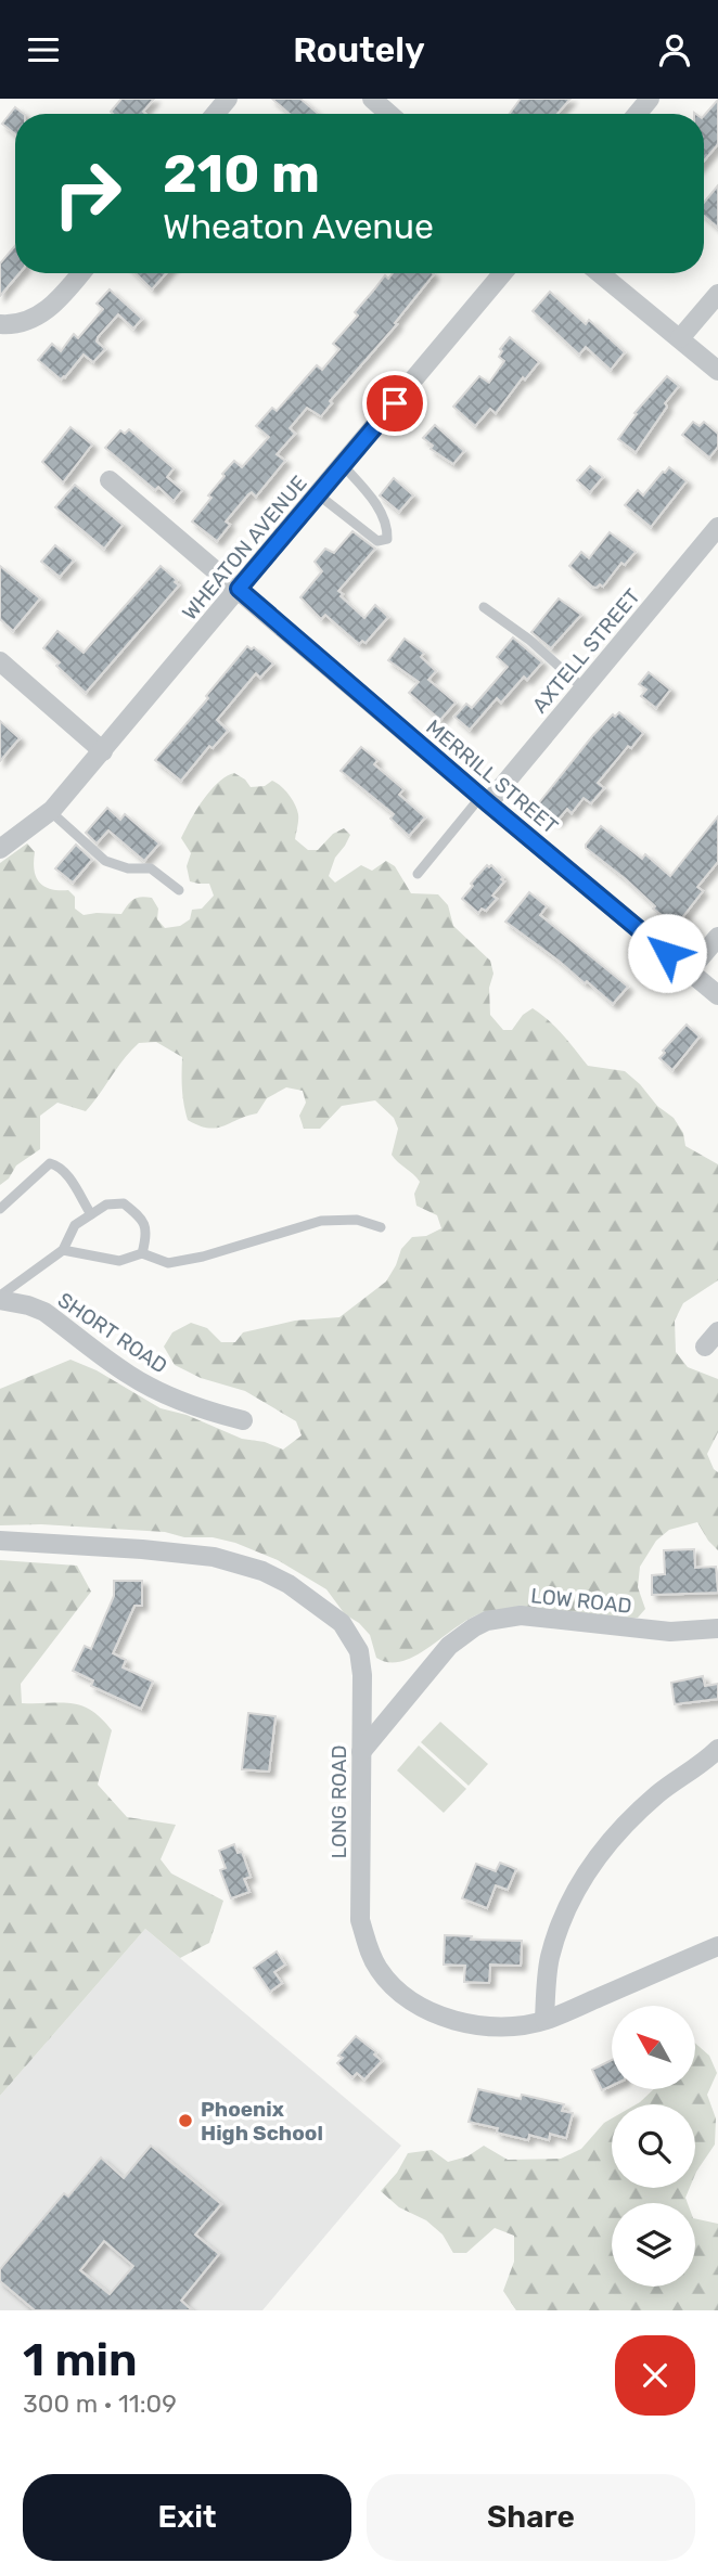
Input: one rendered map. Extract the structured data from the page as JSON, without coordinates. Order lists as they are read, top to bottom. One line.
{"streets":{"street":["WHEATON AVENUE","AXTELL STREET","MERRILL STREET","SHORT ROAD","LOW ROAD","LONG ROAD"]},"crossings":[["WHEATON AVENUE","MERRILL STREET"],["AXTELL STREET","MERRILL STREET"],["LOW ROAD","LONG ROAD"]],"places":["Phoenix High School"],"north":"top left","page":{"header":"Routely","turn":["210 m","Wheaton Avenue"],"heading":["1 min","300 m · 11:09"],"buttons":["Exit","Share"]}}
